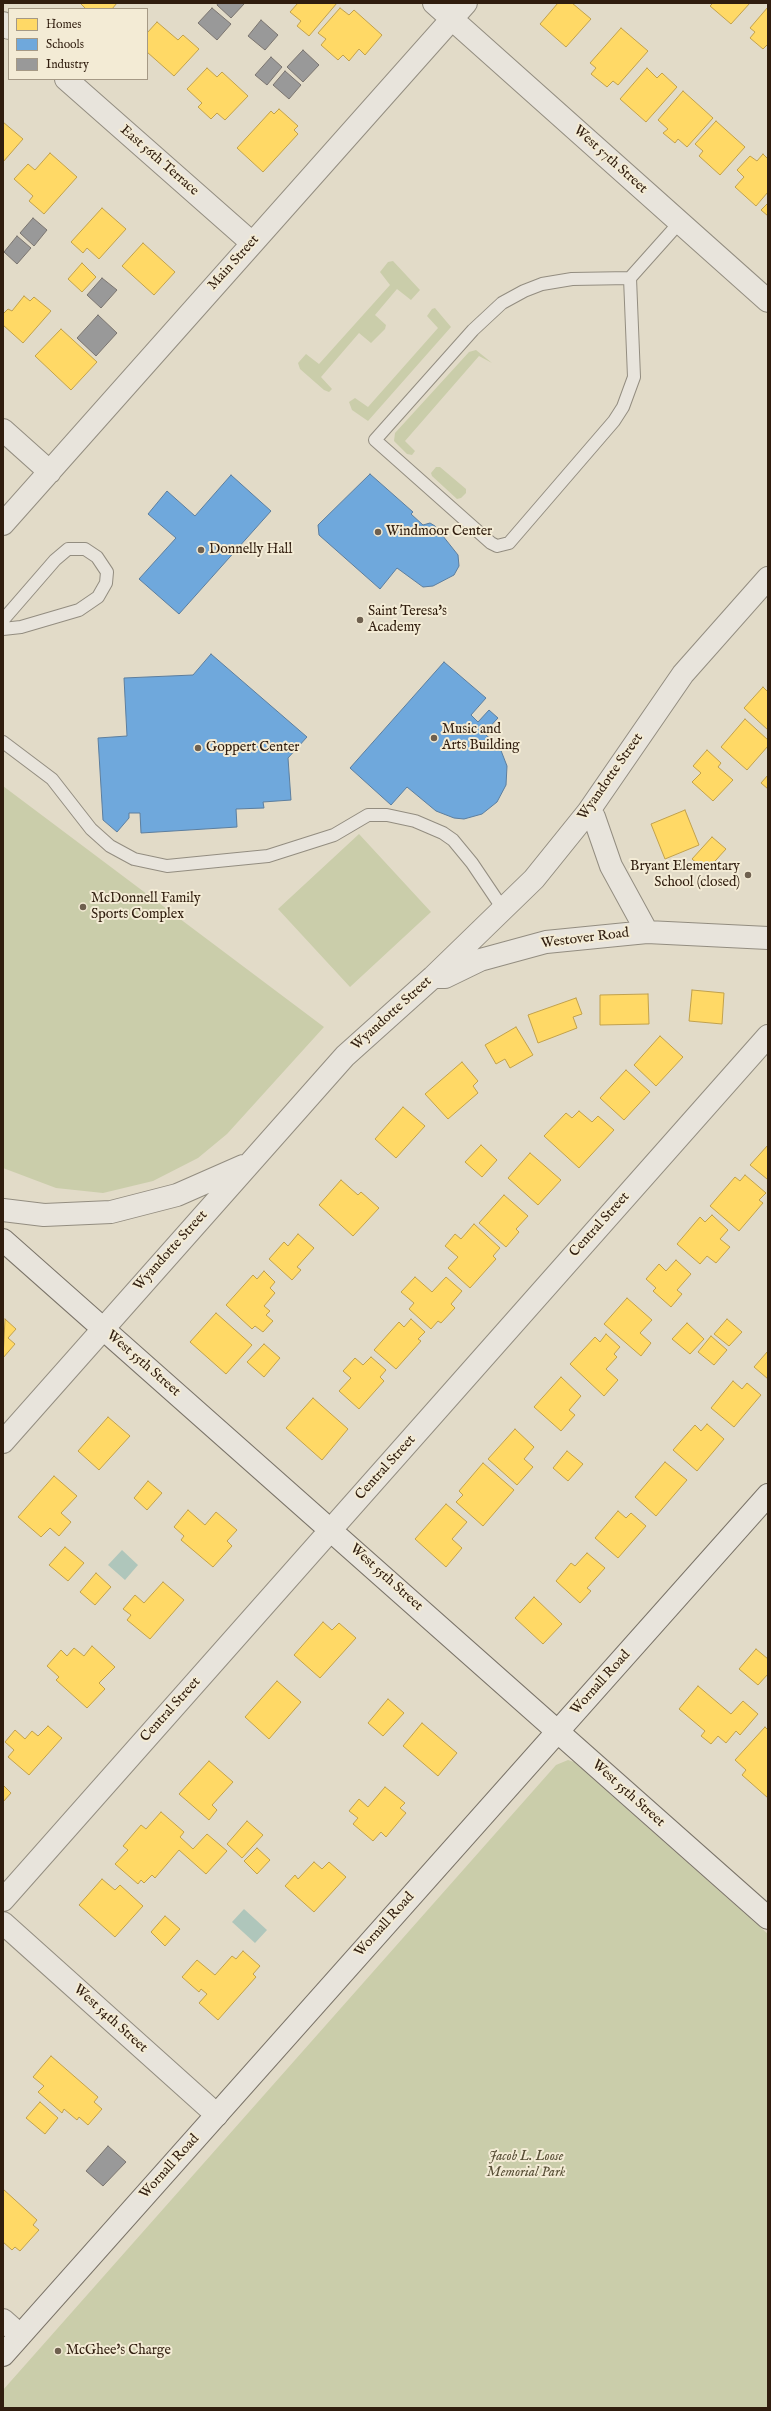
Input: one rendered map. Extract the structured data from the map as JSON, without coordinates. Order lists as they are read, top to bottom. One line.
{"streets":{"street":["West 57th Street","East 56th Terrace","Main Street","Wyandotte Street","Westover Road","Central Street","West 55th Street","Wornall Road","West 54th Street"]},"crossings":[["West 57th Street","Main Street"],["East 56th Terrace","Main Street"],["Wyandotte Street","Westover Road"],["Wyandotte Street","West 55th Street"],["Central Street","West 55th Street"],["West 55th Street","Wornall Road"],["Wornall Road","West 54th Street"]],"parks":["Jacob L. Loose Memorial Park"],"places":["Windmoor Center","Donnelly Hall","Saint Teresa's Academy","Music and Arts Building","Goppert Center","Bryant Elementary School (closed)","McDonnell Family Sports Complex","McGhee's Charge"],"legend":["Homes","Schools","Industry"]}
